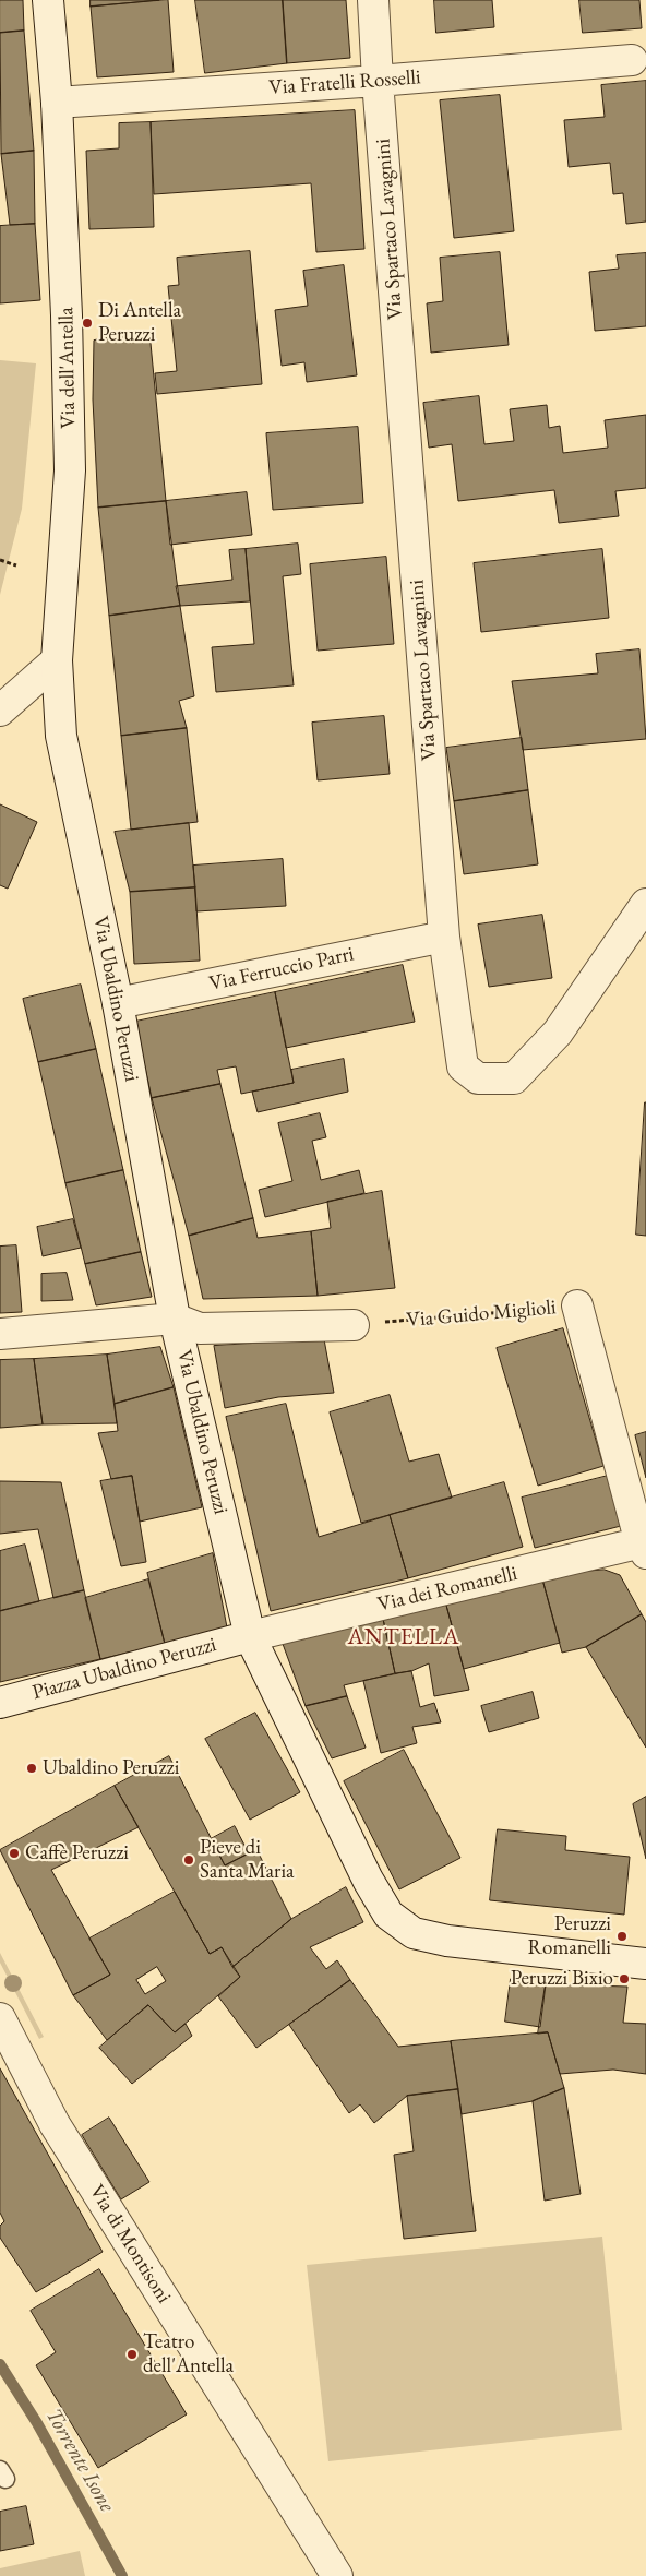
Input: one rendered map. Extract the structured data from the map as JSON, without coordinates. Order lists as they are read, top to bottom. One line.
{"streets":{"street":["Via Fratelli Rosselli","Via Spartaco Lavagnini","Via dell'Antella","Via Ferruccio Parri","Via Ubaldino Peruzzi","Via Guido Miglioli","Via dei Romanelli","Piazza Ubaldino Peruzzi","Via di Montisoni"]},"crossings":[["Via Fratelli Rosselli","Via Spartaco Lavagnini"],["Via Fratelli Rosselli","Via dell'Antella"],["Via Spartaco Lavagnini","Via Ferruccio Parri"],["Via dell'Antella","Via Ubaldino Peruzzi"],["Via Ferruccio Parri","Via Ubaldino Peruzzi"],["Via Ubaldino Peruzzi","Via dei Romanelli"],["Via Ubaldino Peruzzi","Piazza Ubaldino Peruzzi"],["Via Guido Miglioli","Via dei Romanelli"],["Via dei Romanelli","Piazza Ubaldino Peruzzi"]],"districts":["ANTELLA"],"water":["Torrente Isone"],"places":["Di Antella Peruzzi","Ubaldino Peruzzi","Caffè Peruzzi","Pieve di Santa Maria","Peruzzi Romanelli","Peruzzi Bixio","Teatro dell'Antella"]}
